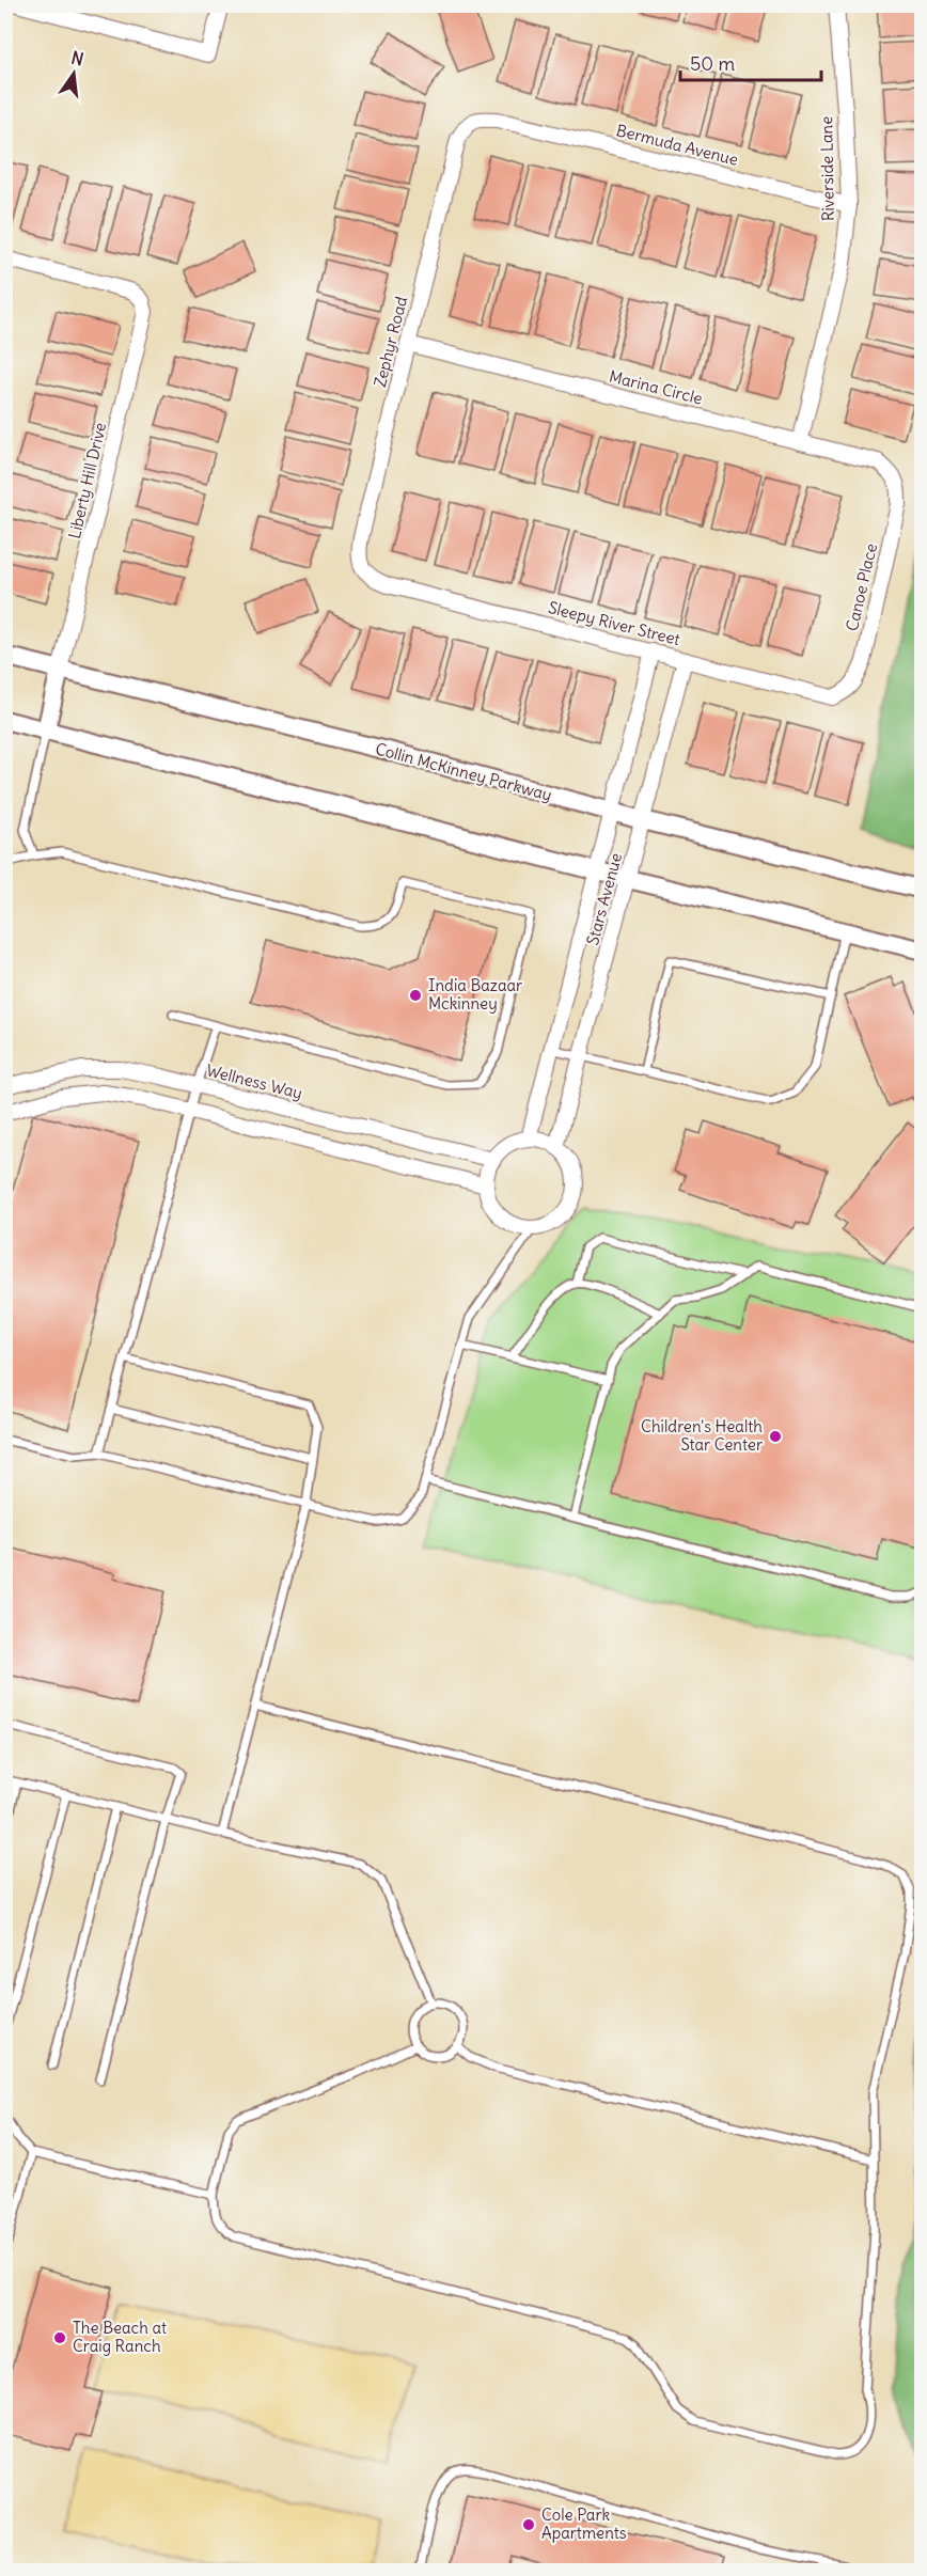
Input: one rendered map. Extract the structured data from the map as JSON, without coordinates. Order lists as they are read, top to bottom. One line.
{"streets":{"street":["Bermuda Avenue","Riverside Lane","Zephyr Road","Marina Circle","Liberty Hill Drive","Canoe Place","Sleepy River Street","Collin McKinney Parkway","Stars Avenue","Wellness Way"]},"crossings":[["Bermuda Avenue","Riverside Lane"],["Bermuda Avenue","Zephyr Road"],["Riverside Lane","Marina Circle"],["Zephyr Road","Marina Circle"],["Zephyr Road","Sleepy River Street"],["Marina Circle","Canoe Place"],["Liberty Hill Drive","Collin McKinney Parkway"],["Canoe Place","Sleepy River Street"],["Sleepy River Street","Stars Avenue"],["Collin McKinney Parkway","Stars Avenue"],["Stars Avenue","Wellness Way"]],"places":["India Bazaar Mckinney","Children's Health Star Center","The Beach at Craig Ranch","Cole Park Apartments"],"scale_bar":"50 m","north":"top"}
